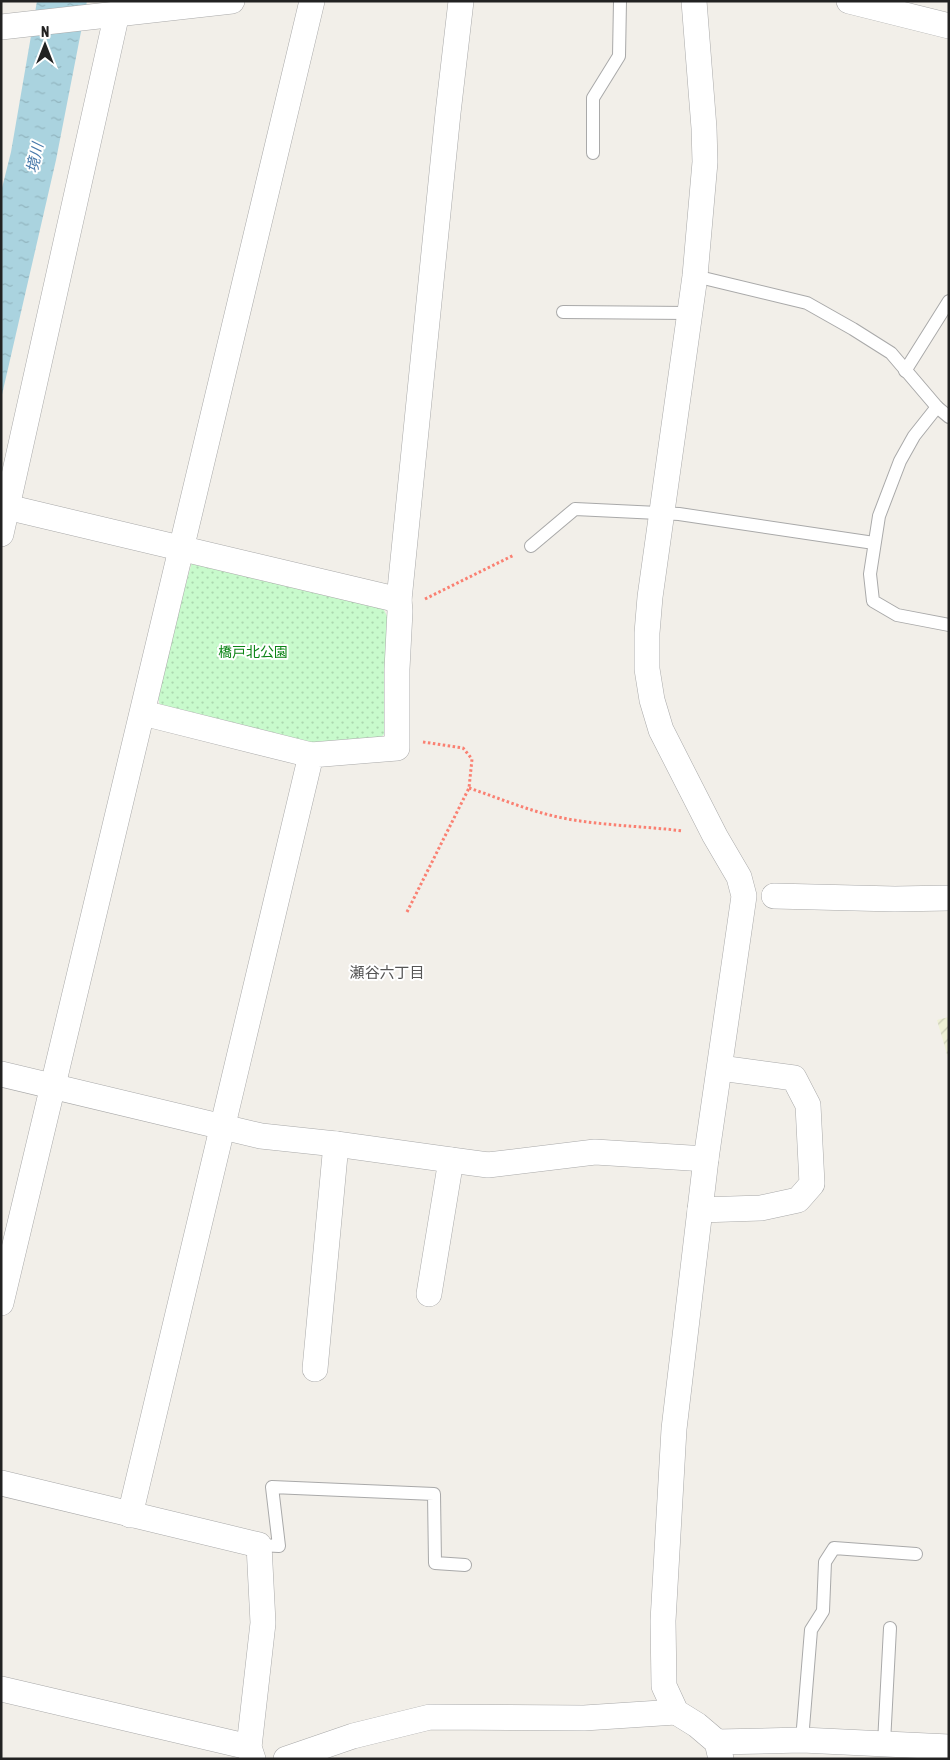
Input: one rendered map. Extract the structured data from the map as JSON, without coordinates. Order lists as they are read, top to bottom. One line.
{"districts":["瀬谷六丁目"],"water":["境川"],"parks":["橋戸北公園"],"north":"top"}
